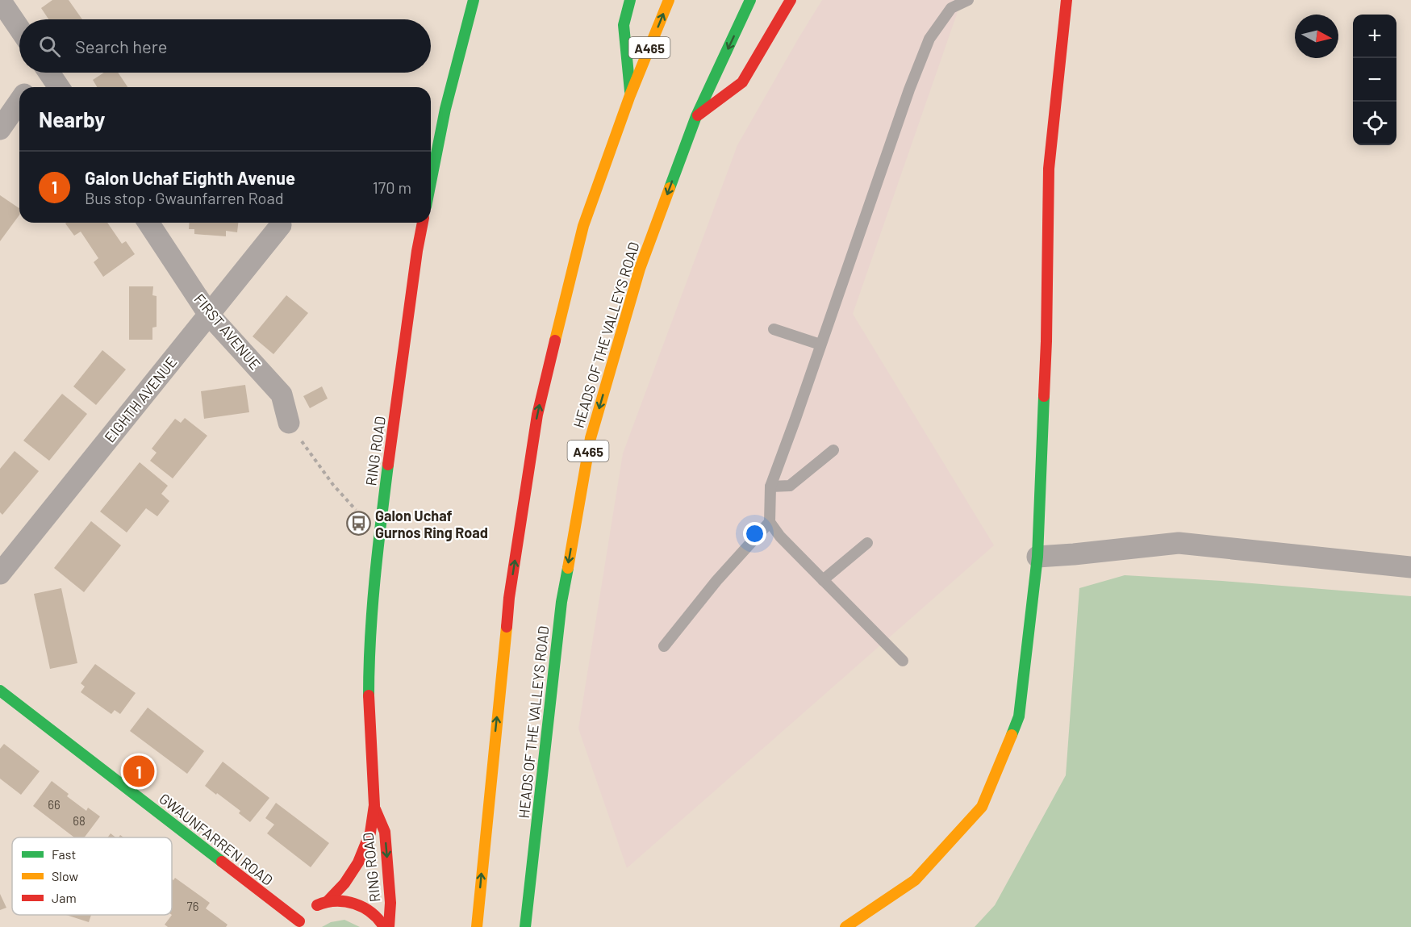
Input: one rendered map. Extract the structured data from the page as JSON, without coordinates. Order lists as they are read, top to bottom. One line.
{"streets":{"main road":["A465","HEADS OF THE VALLEYS ROAD","RING ROAD","GWAUNFARREN ROAD"],"street":["FIRST AVENUE","EIGHTH AVENUE"]},"crossings":[["FIRST AVENUE","EIGHTH AVENUE"],["RING ROAD","GWAUNFARREN ROAD"]],"places":{"bus stop":["Galon Uchaf Gurnos Ring Road"]},"house_numbers":["66","68","76"],"legend":["Fast","Slow","Jam"],"north":"right","page":{"map_buttons":["+","−"],"search":"Search here","heading":"Nearby","list":[{"mark":"1","name":"Galon Uchaf Eighth Avenue","note":"Bus stop · Gwaunfarren Road","value":"170 m"}],"pins":"1"}}
